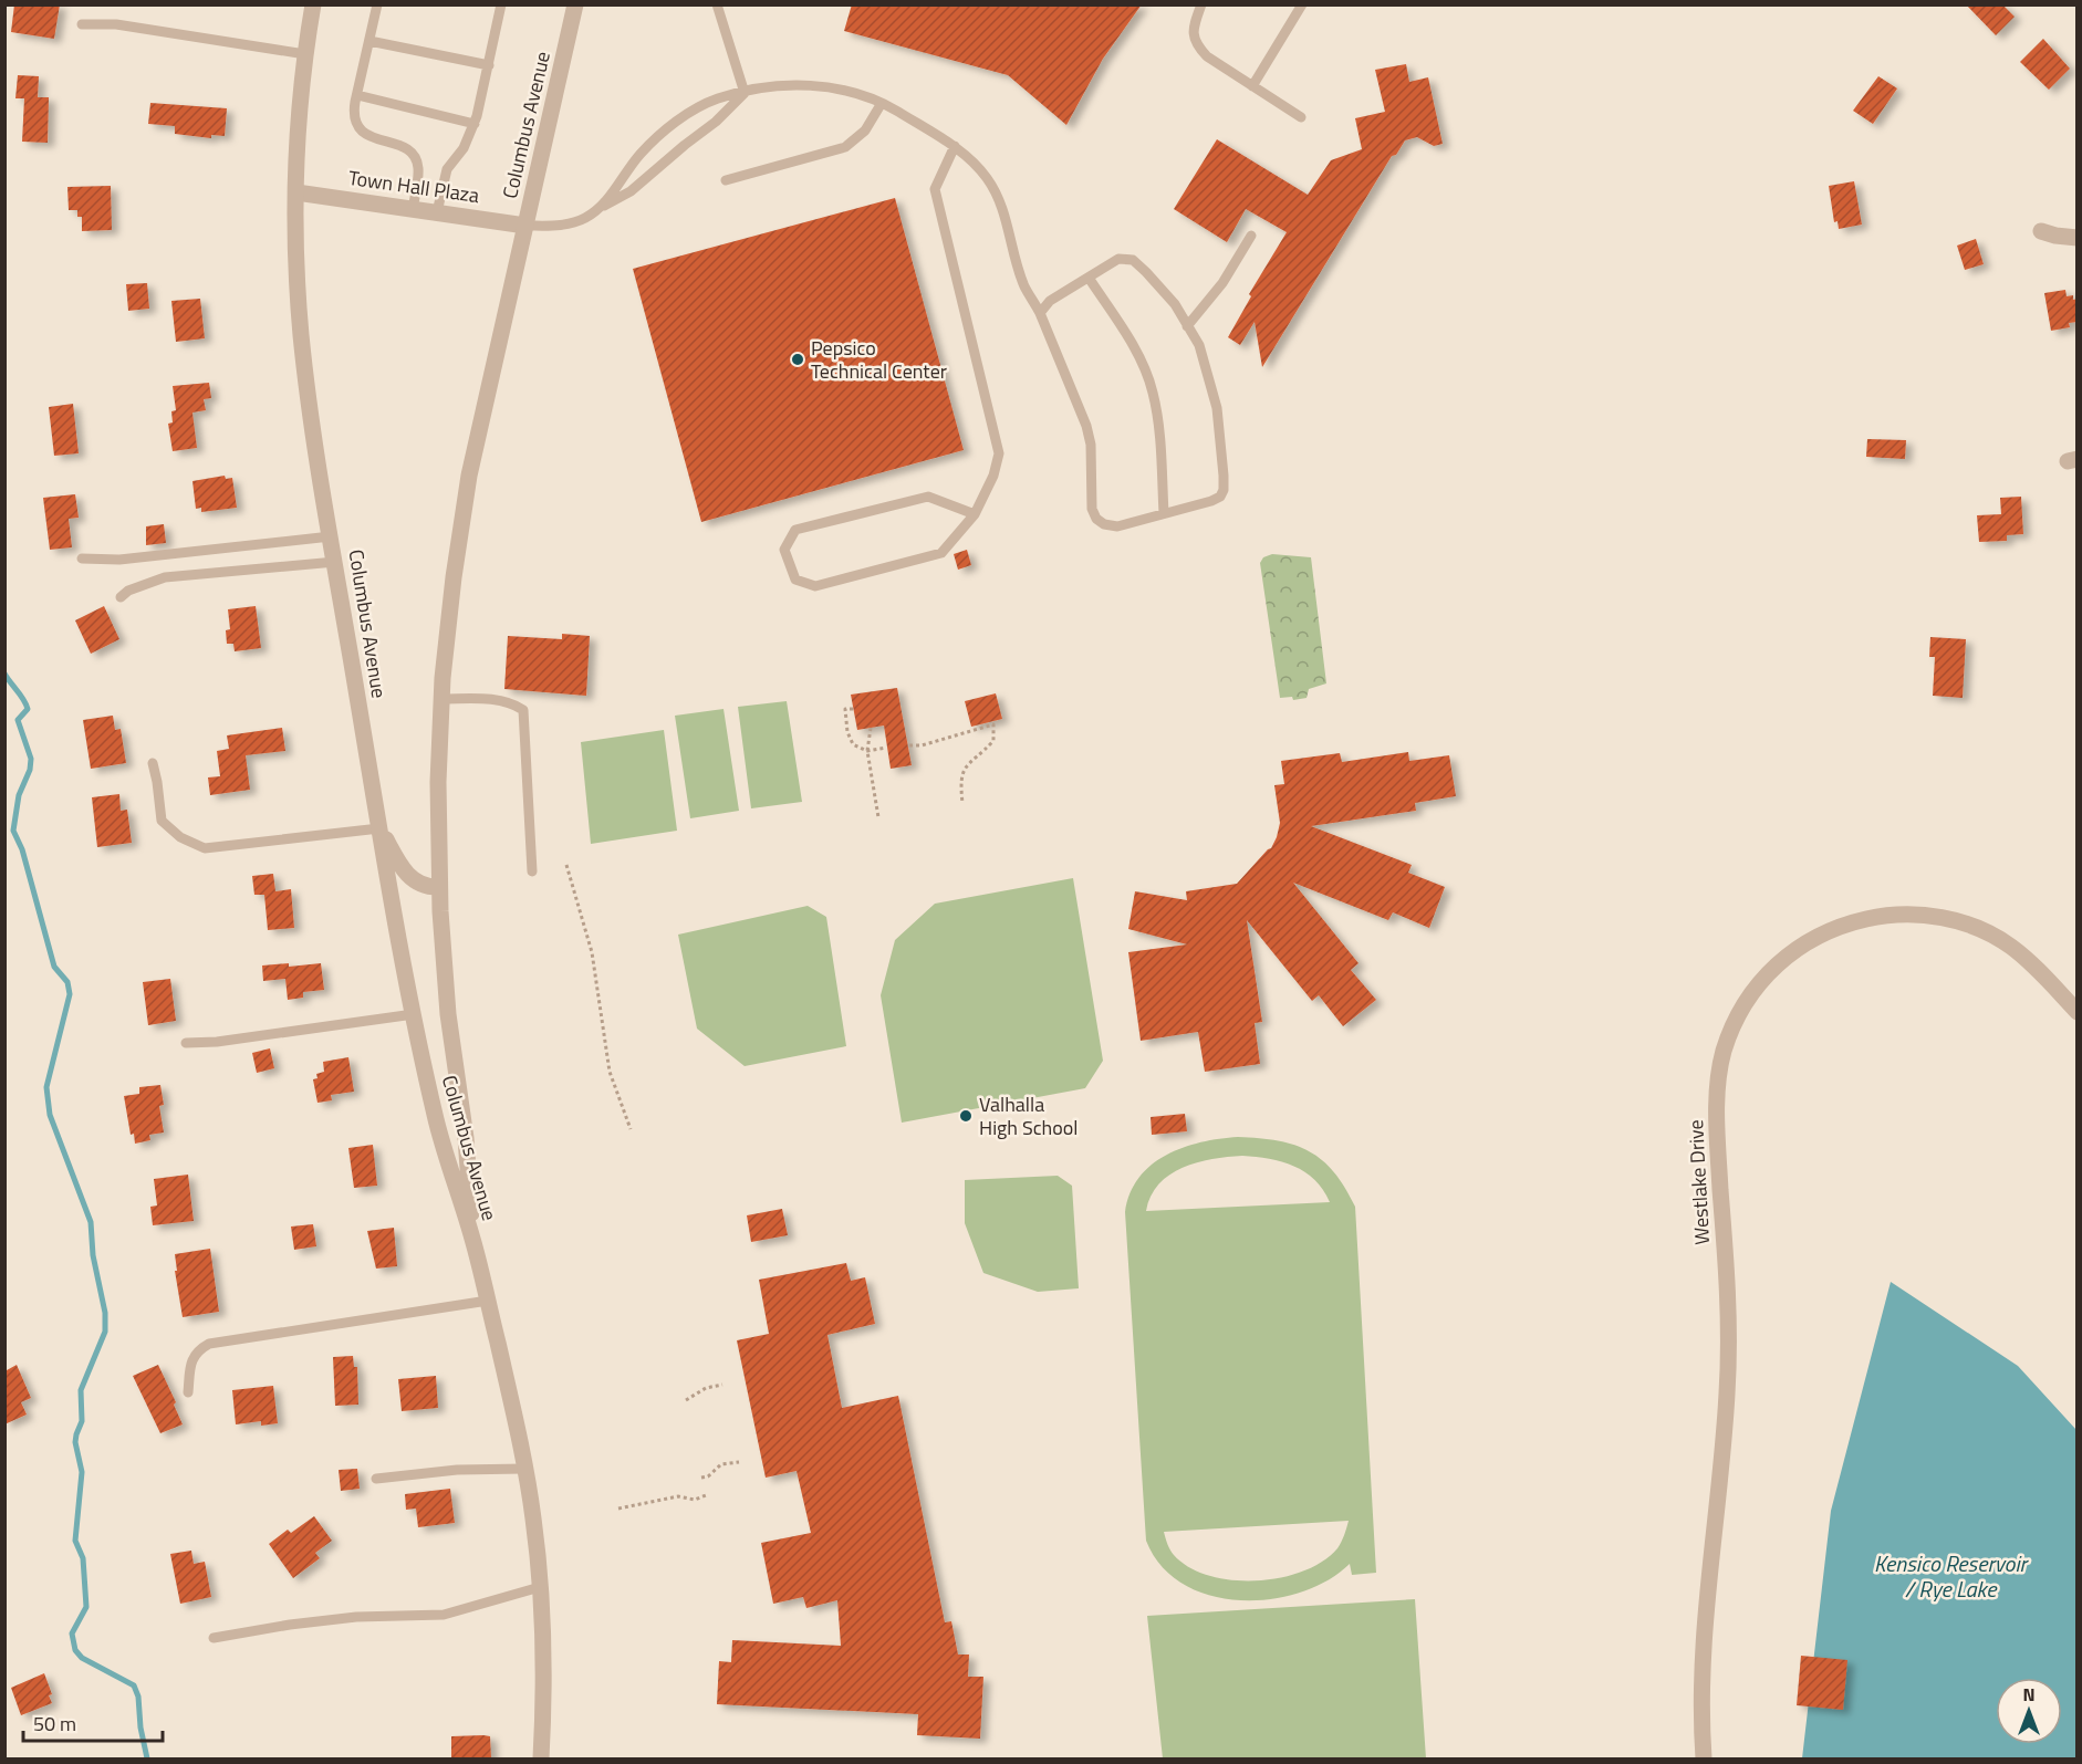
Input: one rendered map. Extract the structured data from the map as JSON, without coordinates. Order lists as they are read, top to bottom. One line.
{"streets":{"street":["Columbus Avenue","Town Hall Plaza","Westlake Drive"]},"crossings":[["Columbus Avenue","Town Hall Plaza"]],"water":["Kensico Reservoir / Rye Lake"],"places":["Pepsico Technical Center","Valhalla High School"],"scale_bar":"50 m","north":"top"}
